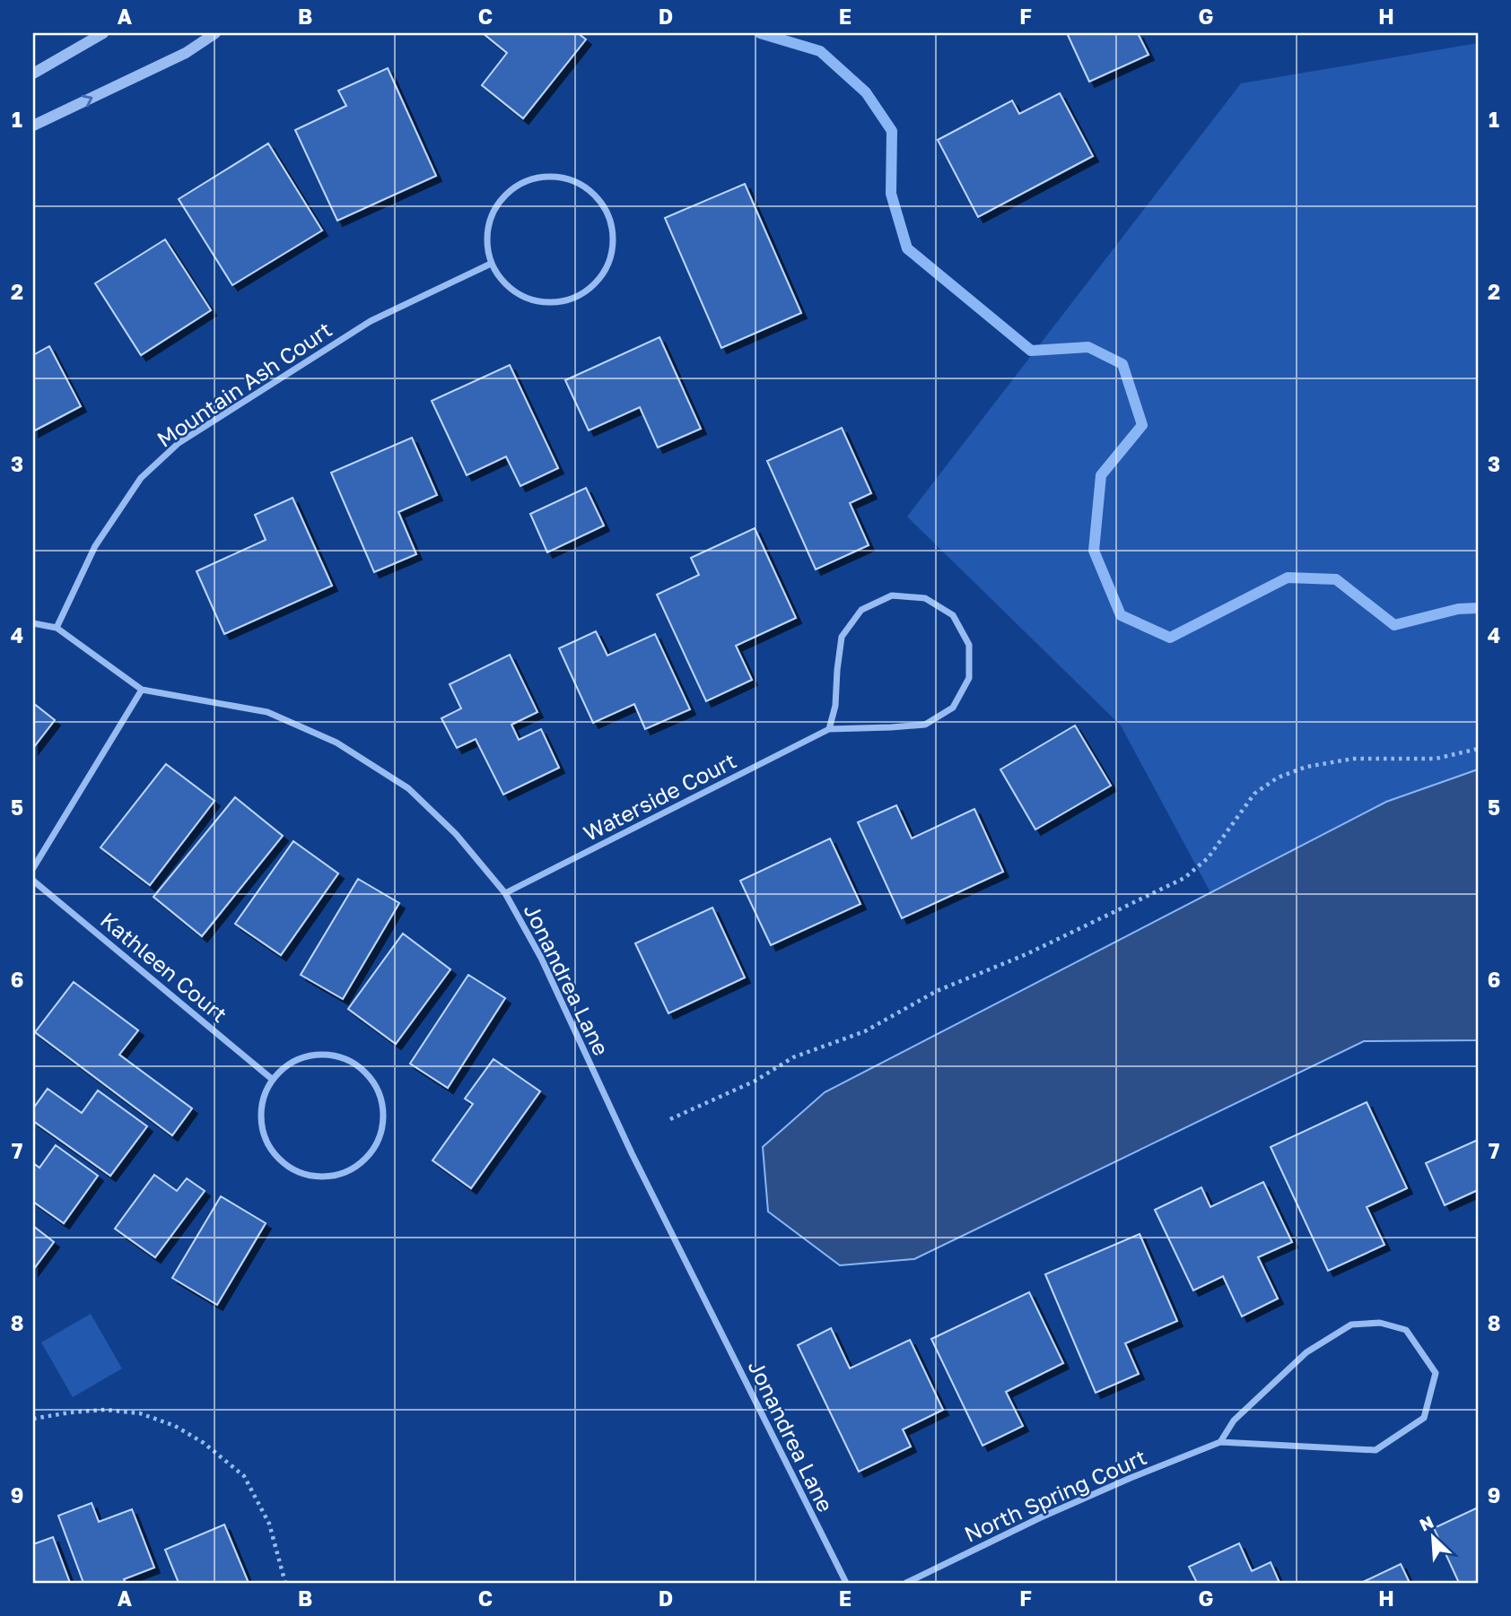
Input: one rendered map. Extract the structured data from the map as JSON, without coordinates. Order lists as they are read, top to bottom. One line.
{"streets":{"street":["Mountain Ash Court","Waterside Court","Kathleen Court","Jonandrea Lane","North Spring Court"]},"crossings":[["Mountain Ash Court","Jonandrea Lane"],["Waterside Court","Jonandrea Lane"]],"north":"top left","grid":{"columns":["A","B","C","D","E","F","G","H"],"rows":["1","2","3","4","5","6","7","8","9"]}}
